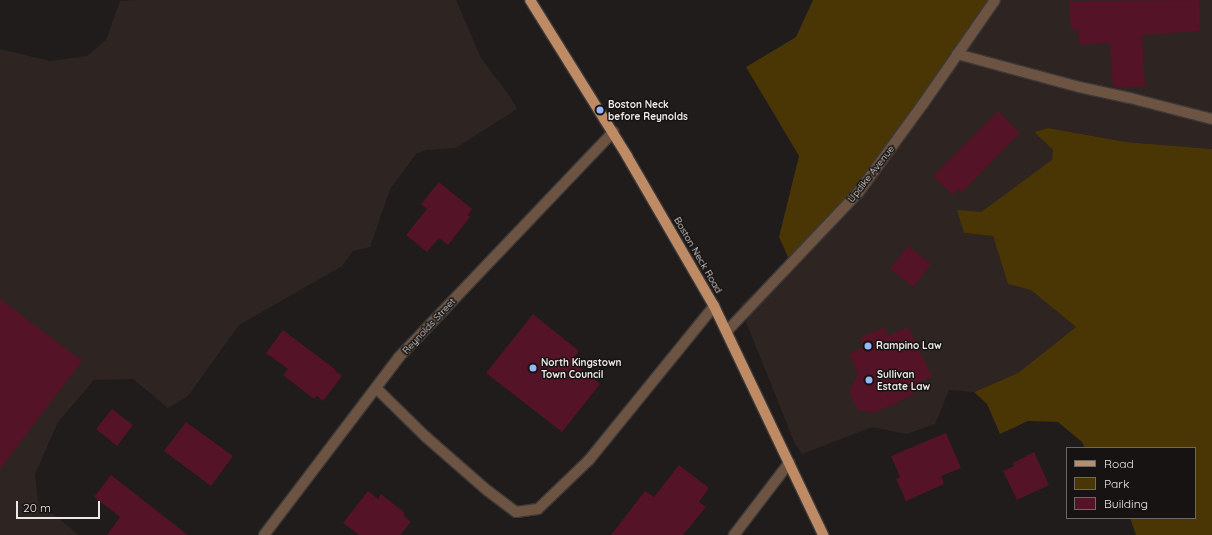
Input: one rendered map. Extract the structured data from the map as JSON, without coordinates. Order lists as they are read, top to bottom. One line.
{"streets":{"main road":["Boston Neck Road"],"street":["Updike Avenue","Reynolds Street"]},"crossings":[["Updike Avenue","Boston Neck Road"],["Boston Neck Road","Reynolds Street"]],"places":["Boston Neck before Reynolds","Rampino Law","North Kingstown Town Council","Sullivan Estate Law"],"legend":["Road","Park","Building"],"scale_bar":"20 m"}
